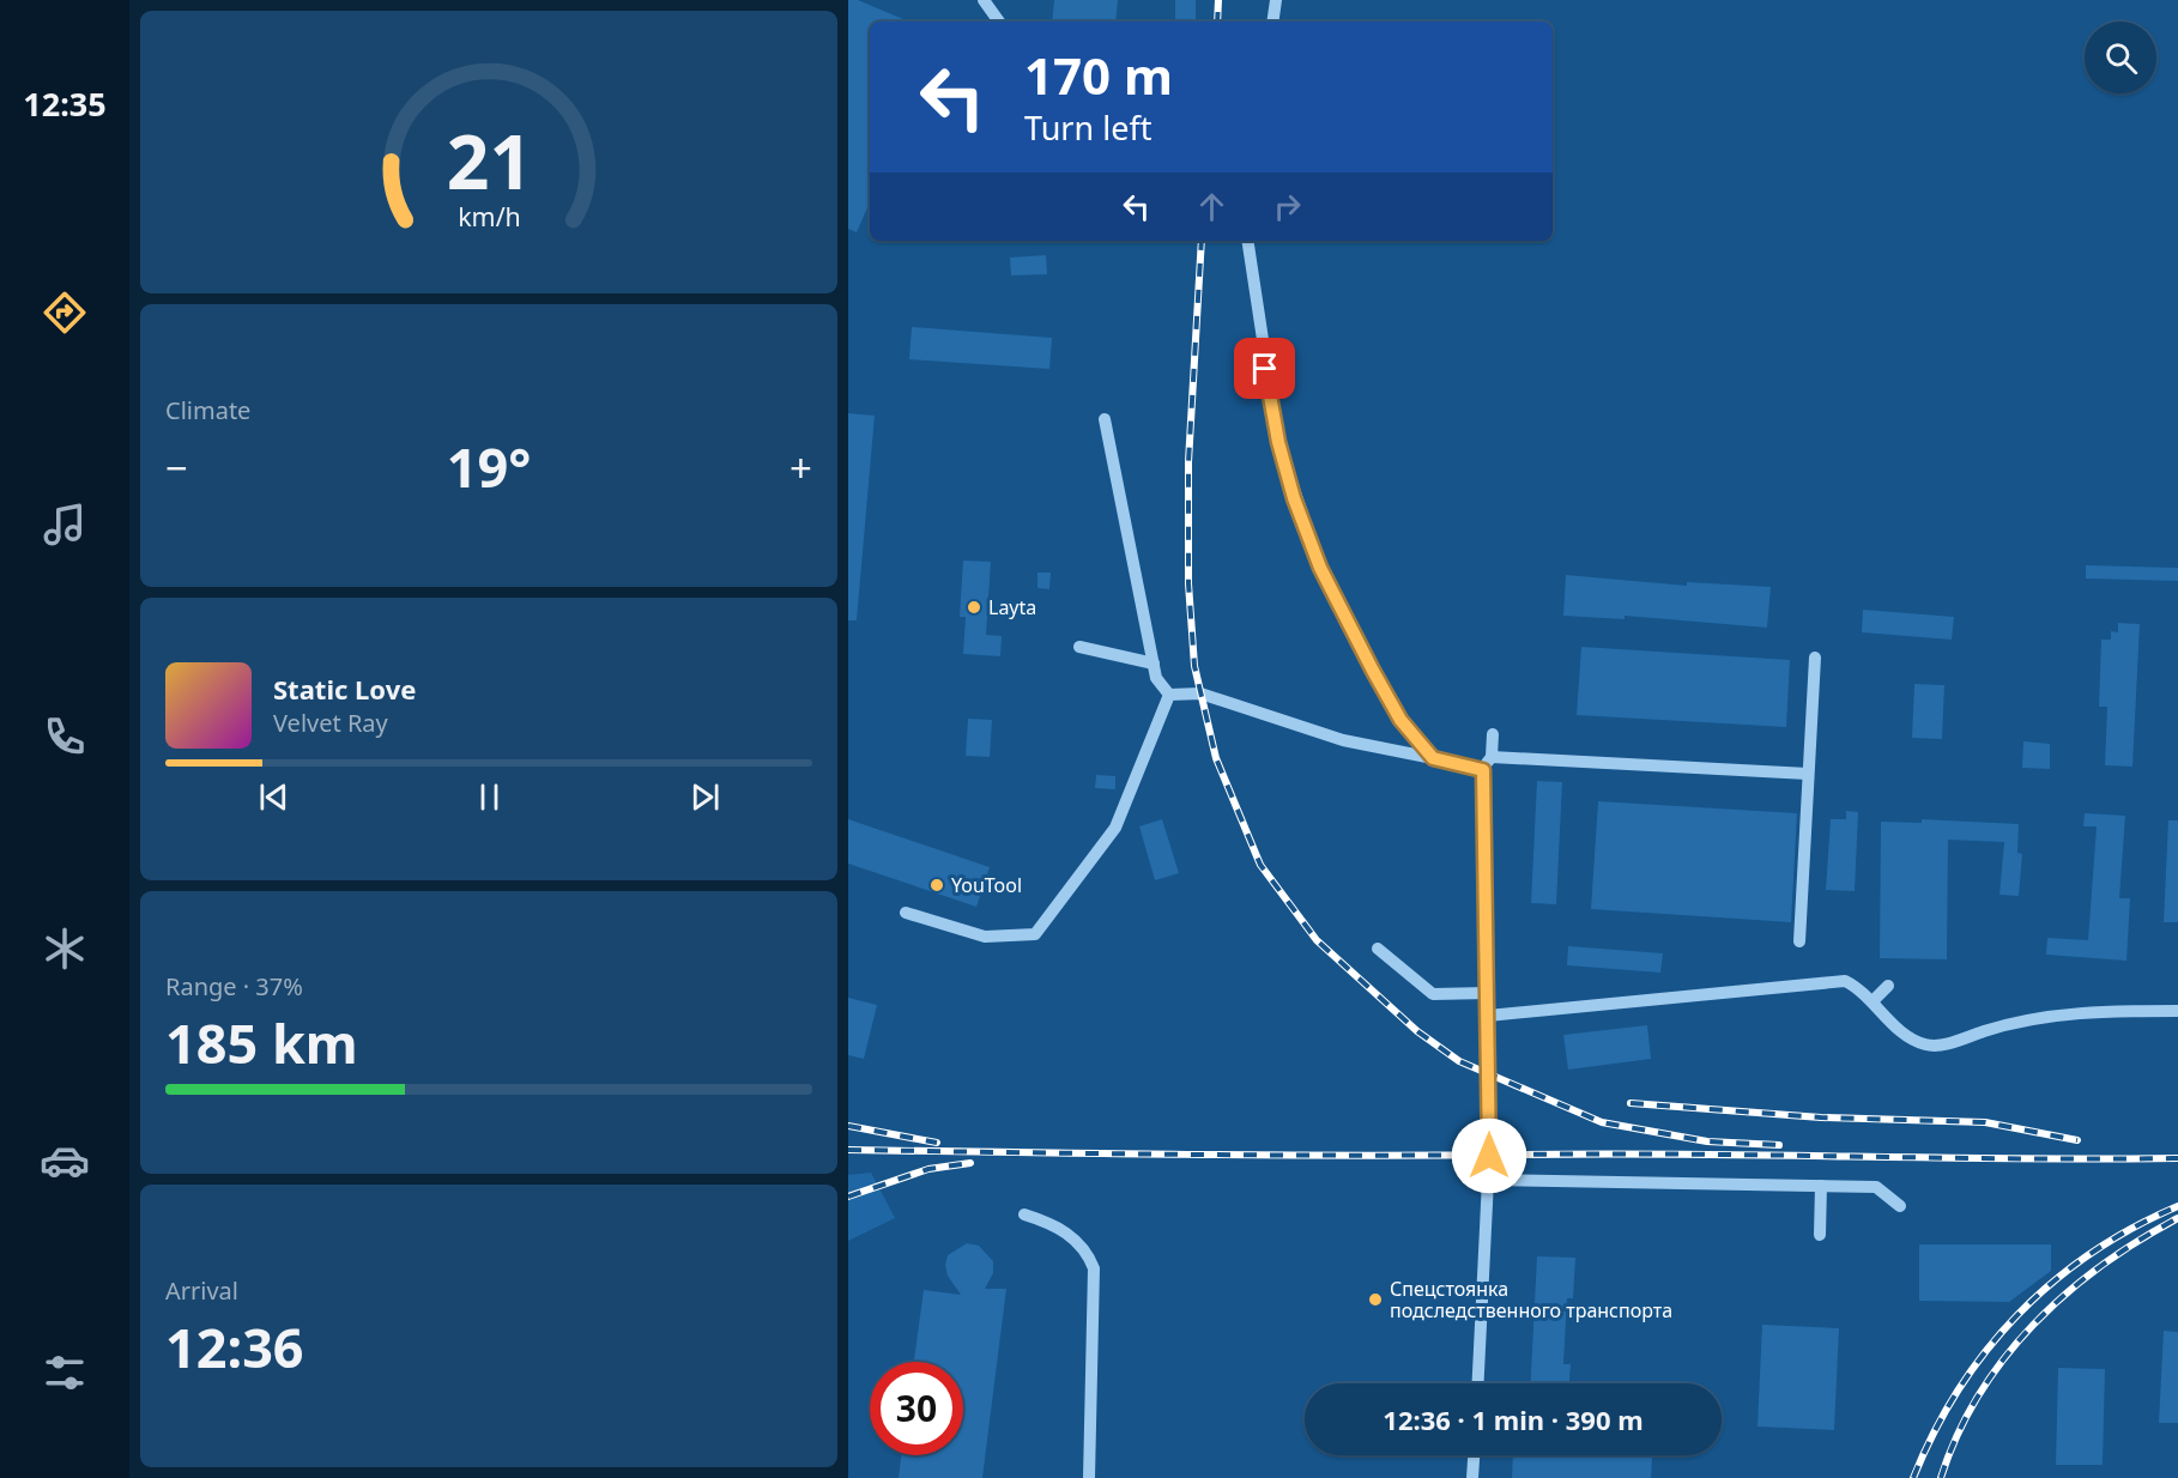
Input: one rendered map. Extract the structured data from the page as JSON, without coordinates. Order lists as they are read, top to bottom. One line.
{"places":["Layta","YouTool","Спецстоянка подследственного транспорта"],"page":{"tabs":"12:35","turn":["170 m","Turn left"],"tile":["Climate",["Range · 37%","185 km"],["Arrival","12:36"]],"heat":["−","19°","+"],"song":["Static Love","Velvet Ray"],"limit":"30","trip":"12:36 · 1 min · 390 m","gauge":["21","km/h"]}}
